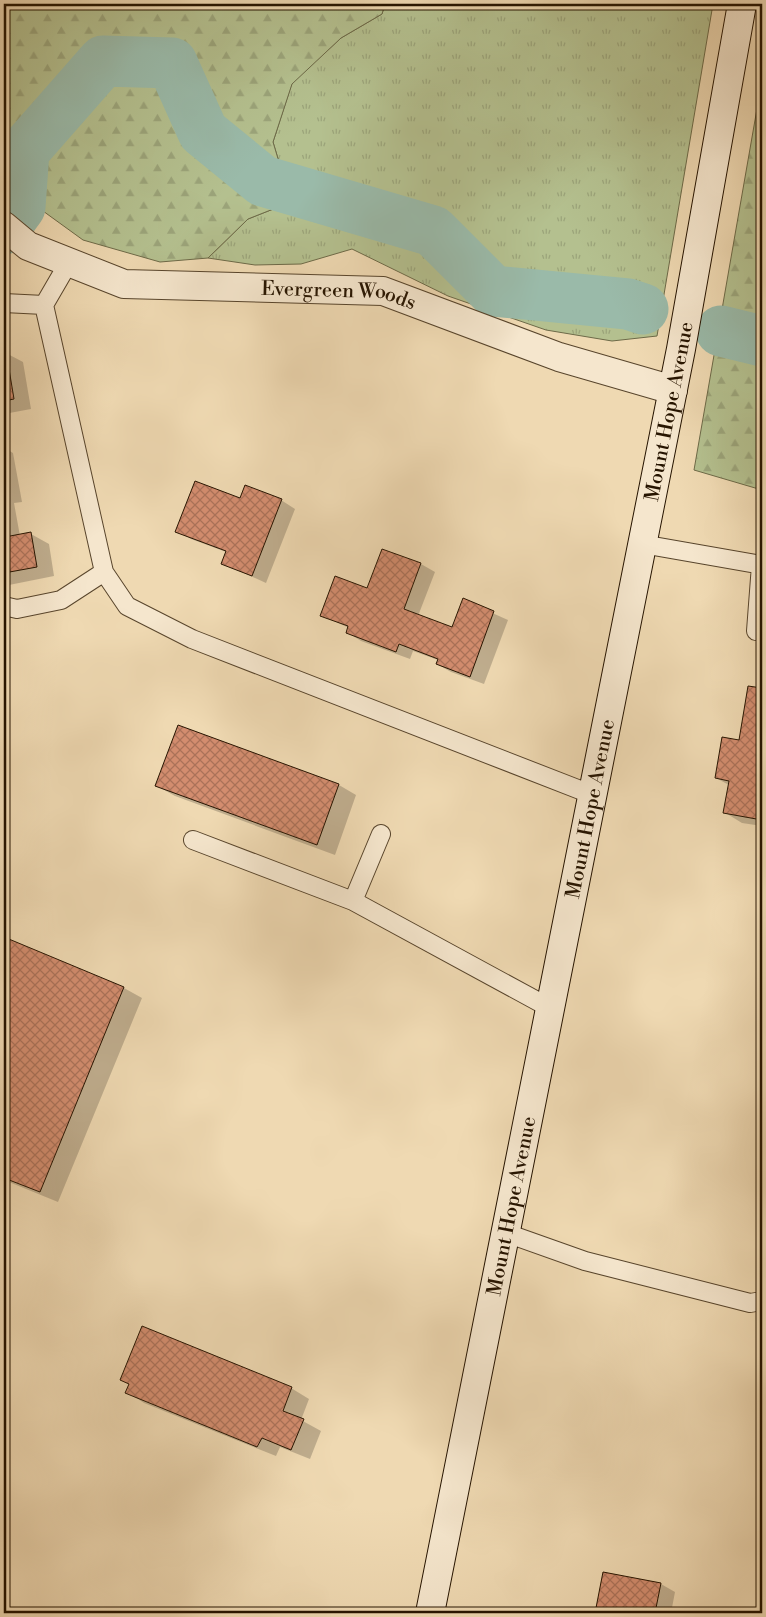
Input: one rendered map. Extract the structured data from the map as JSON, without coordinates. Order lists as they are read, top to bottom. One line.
{"streets":{"street":["Evergreen Woods","Mount Hope Avenue"]},"crossings":[["Evergreen Woods","Mount Hope Avenue"]]}
